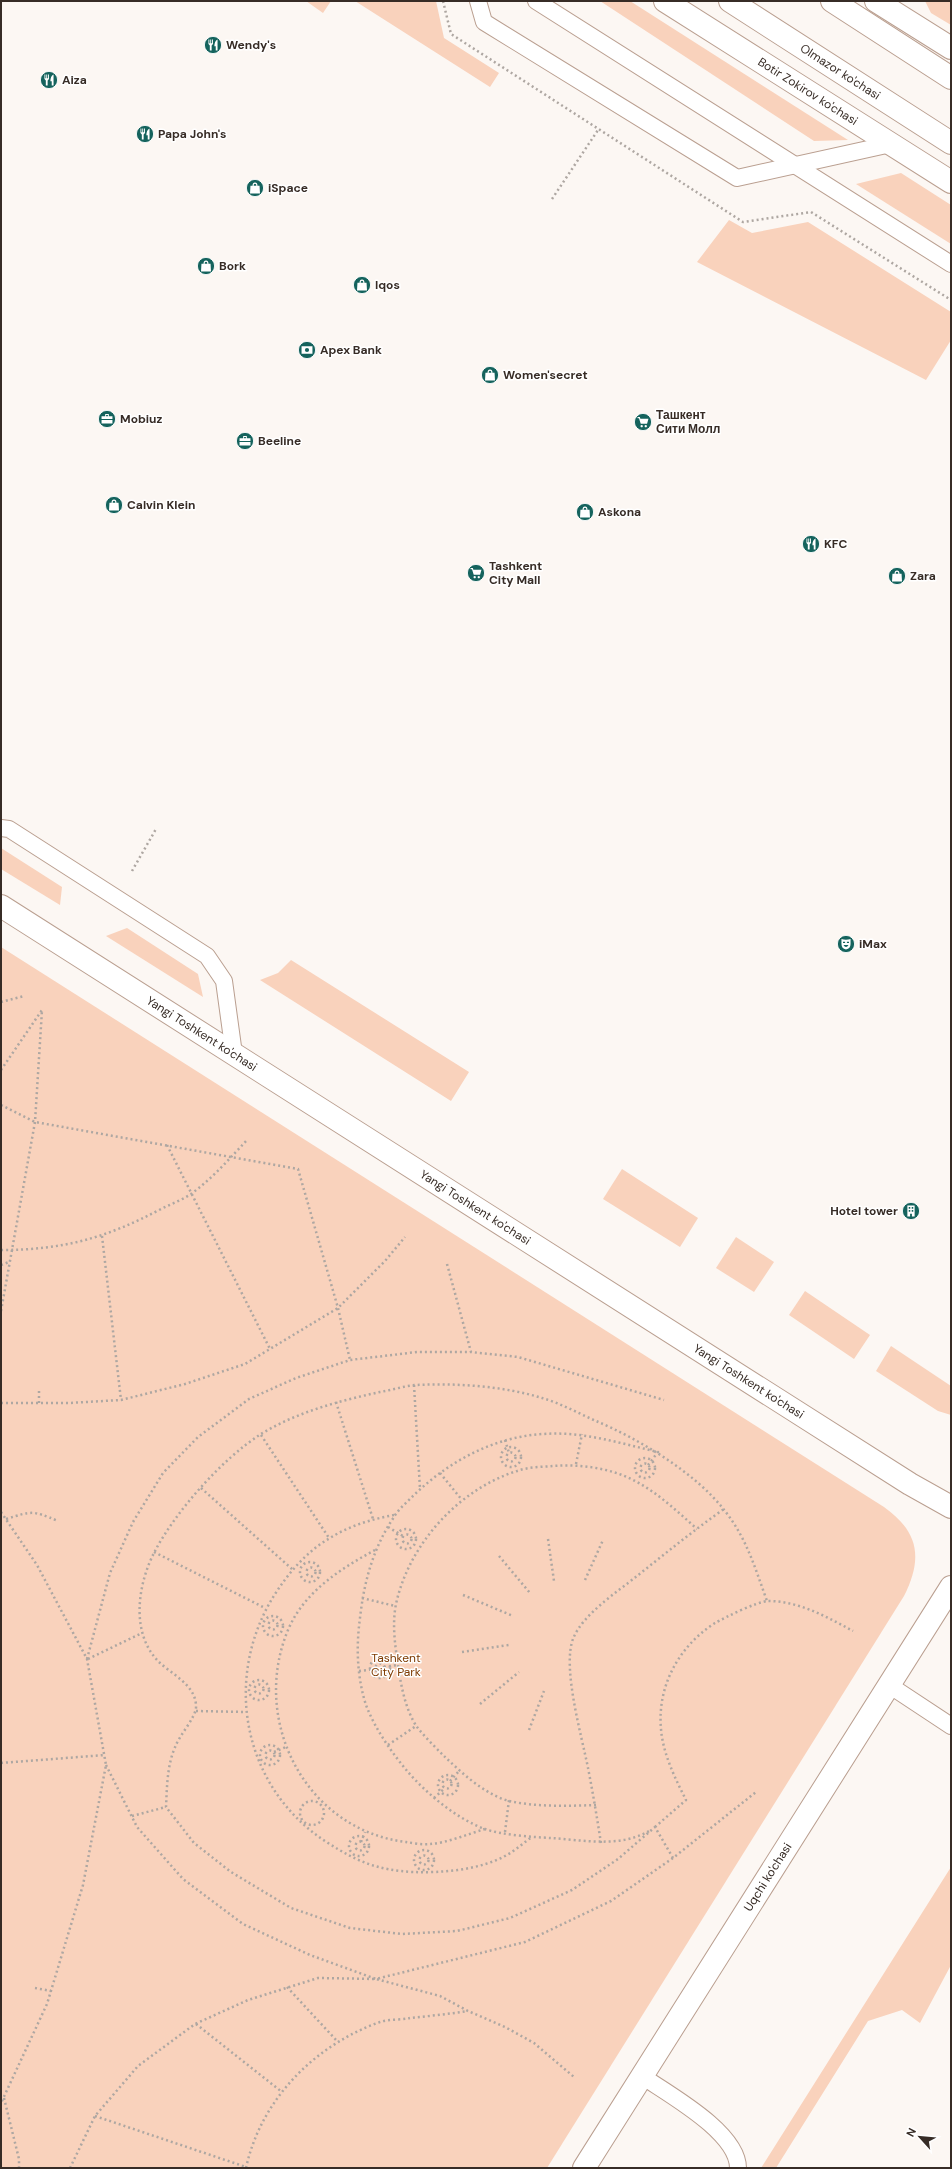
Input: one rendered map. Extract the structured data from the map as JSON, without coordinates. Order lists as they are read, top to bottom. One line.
{"streets":{"street":["Olmazor ko'chasi","Botir Zokirov ko'chasi","Yangi Toshkent ko'chasi","Uqchi ko'chasi"]},"parks":["Tashkent City Park"],"places":{"restaurant":["Wendy's","Aiza","Papa John's","KFC"],"shop":["iSpace","Bork","Iqos","Women'secret","Calvin Klein","Askona","Zara"],"bank":["Apex Bank"],"office":["Mobiuz","Beeline"],"supermarket":["Ташкент Сити Молл","Tashkent City Mall"],"theatre":["iMax"],"building":["Hotel tower"]},"north":"top left"}
